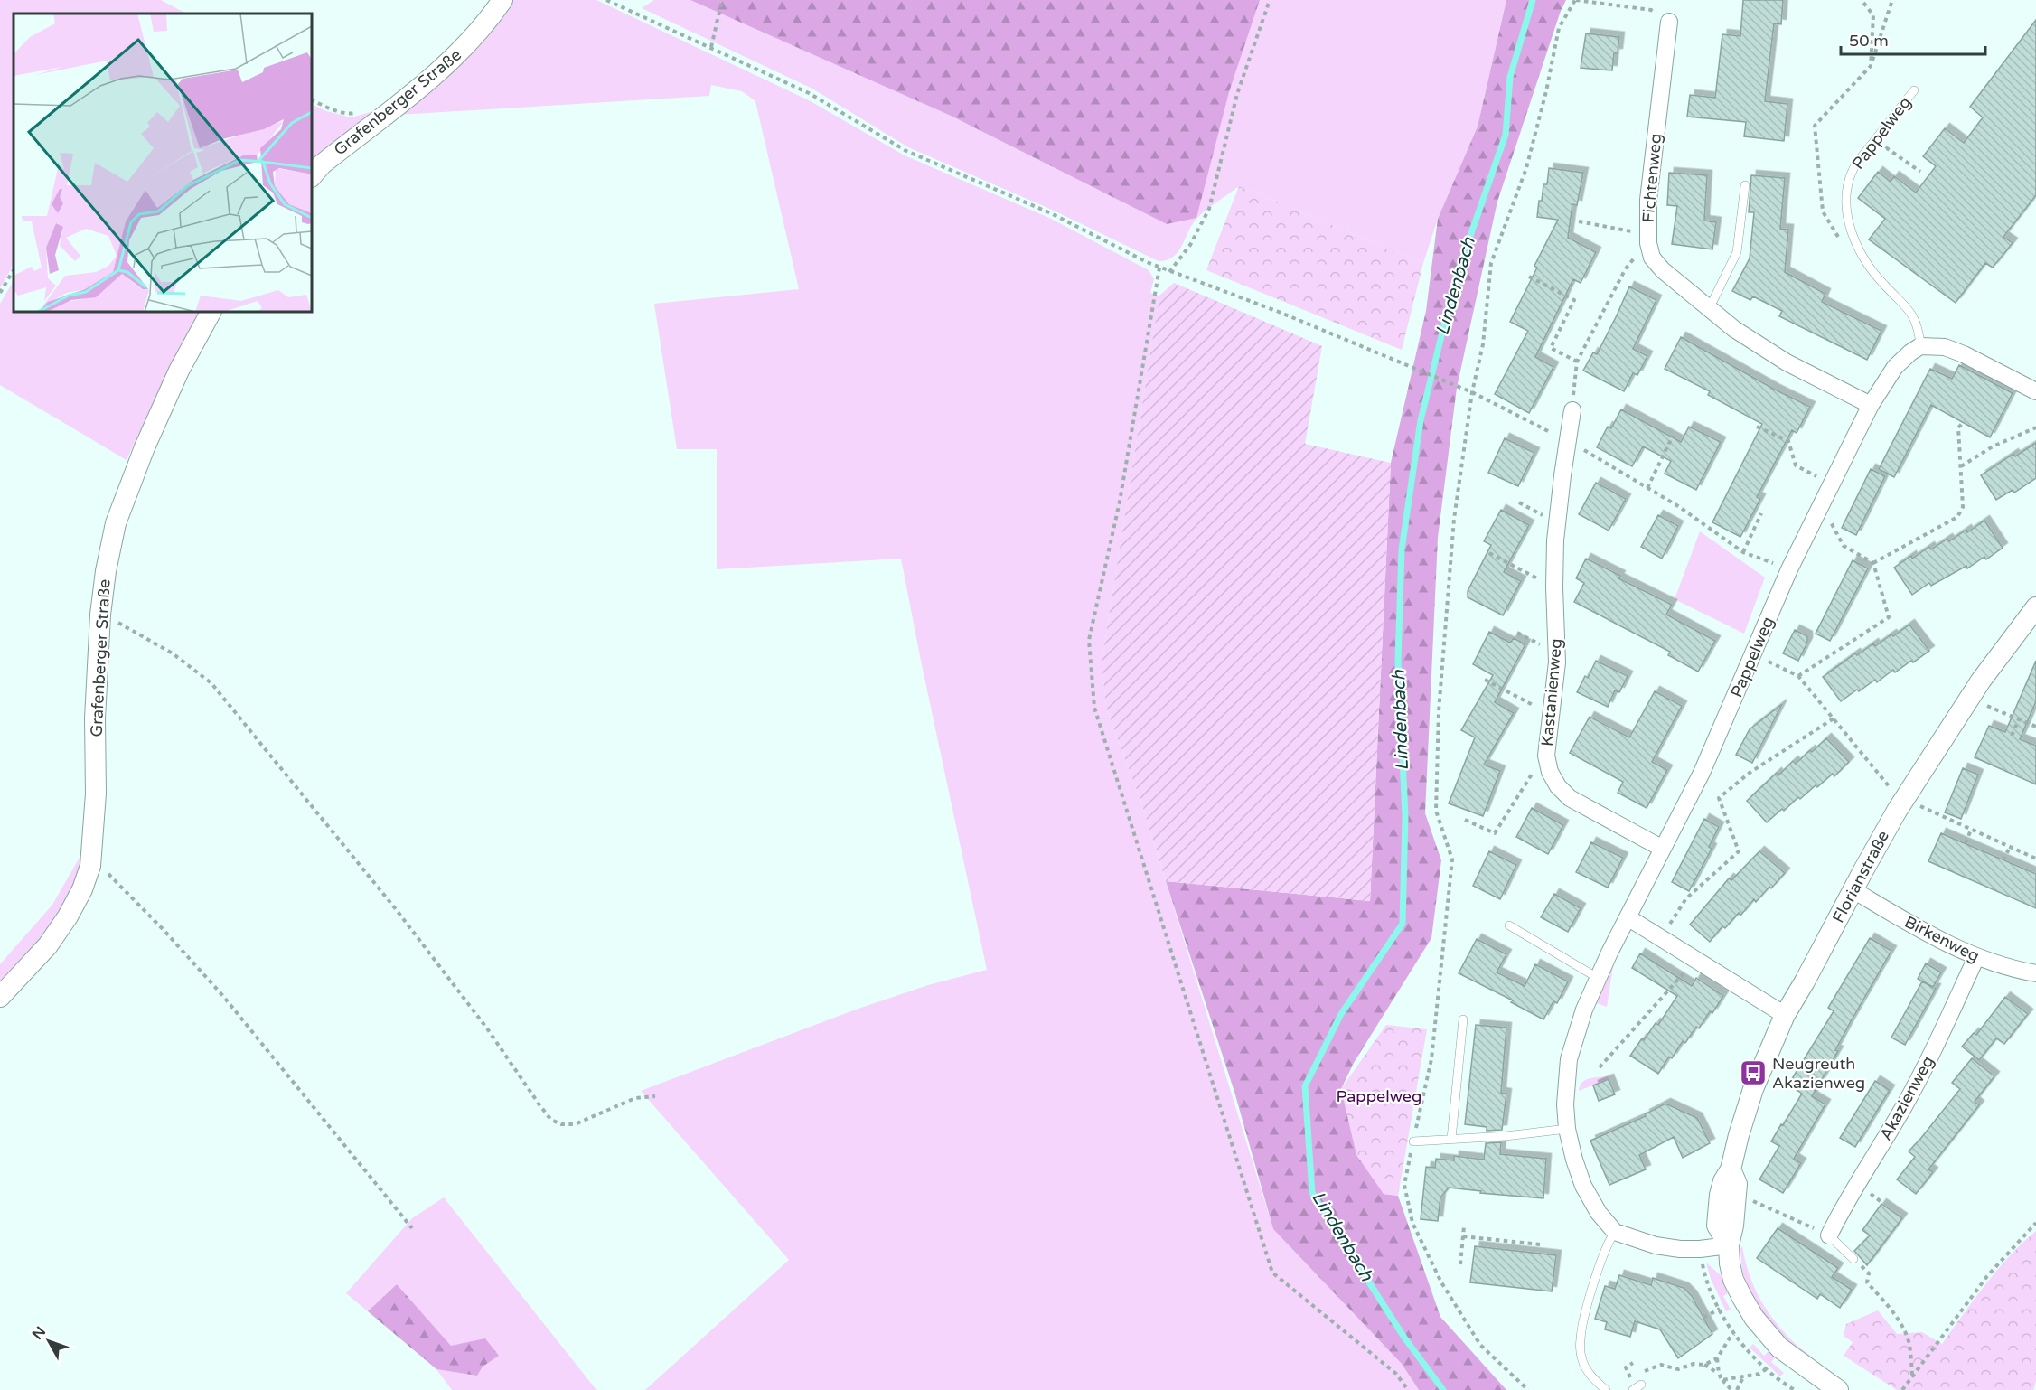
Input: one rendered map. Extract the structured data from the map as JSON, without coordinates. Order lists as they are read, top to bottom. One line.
{"streets":{"street":["Grafenberger Straße","Pappelweg","Fichtenweg","Kastanienweg","Florianstraße","Birkenweg","Akazienweg"]},"crossings":[["Pappelweg","Fichtenweg"],["Florianstraße","Birkenweg"],["Birkenweg","Akazienweg"]],"water":["Lindenbach"],"parks":["Pappelweg"],"places":{"bus stop":["Neugreuth Akazienweg"]},"scale_bar":"50 m","north":"top left"}
